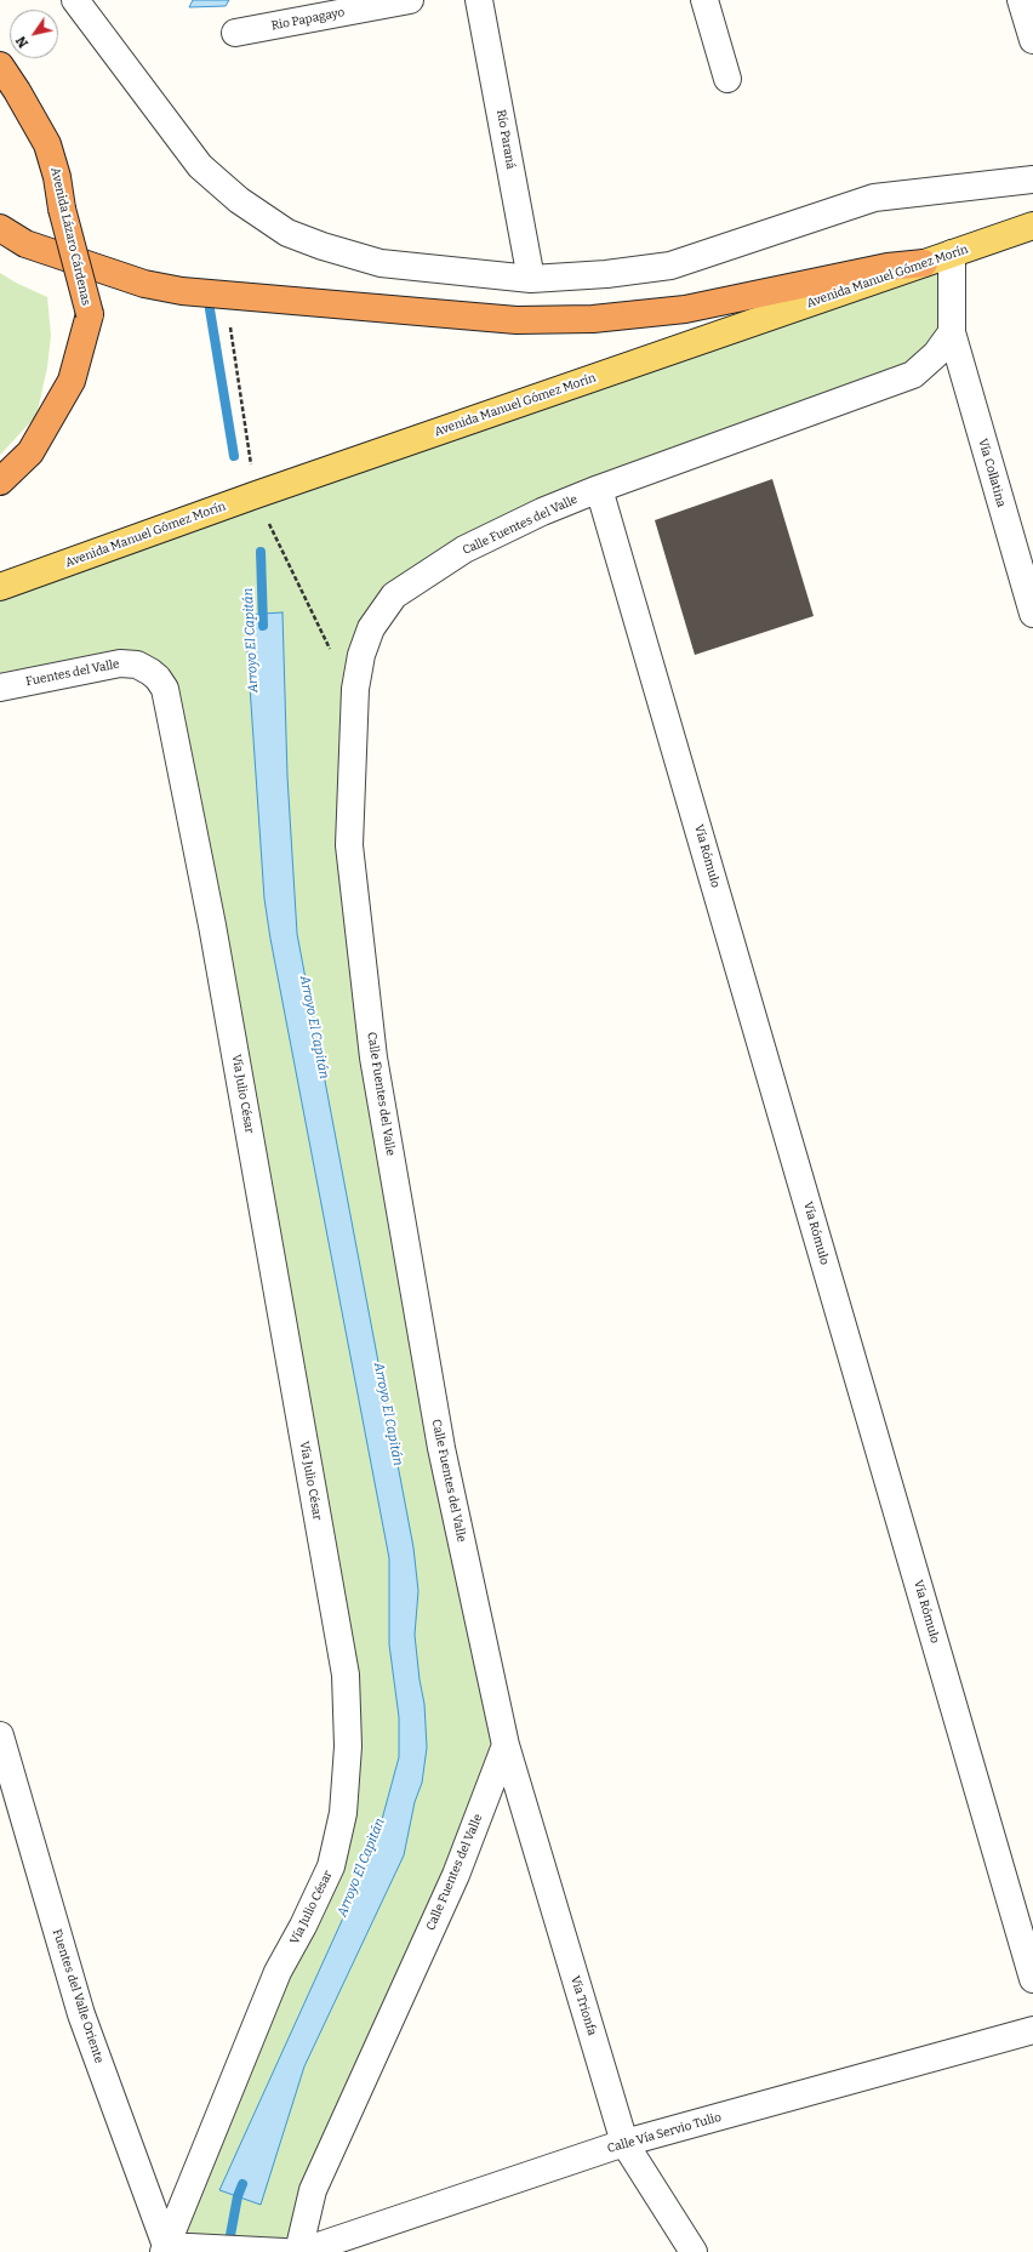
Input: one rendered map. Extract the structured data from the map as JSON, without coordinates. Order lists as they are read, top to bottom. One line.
{"streets":{"highway":["Avenida Lázaro Cárdenas"],"main road":["Avenida Manuel Gómez Morín"],"street":["Rio Papagayo","Río Paraná","Vía Collatina","Calle Fuentes del Valle","Fuentes del Valle","Vía Rómulo","Vía Julio César","Fuentes del Valle Oriente","Vía Trionfa","Calle Vía Servio Tulio"]},"crossings":[["Vía Collatina","Calle Fuentes del Valle"],["Calle Fuentes del Valle","Vía Rómulo"],["Calle Fuentes del Valle","Vía Trionfa"],["Calle Fuentes del Valle","Calle Vía Servio Tulio"],["Fuentes del Valle","Vía Julio César"],["Vía Julio César","Fuentes del Valle Oriente"],["Vía Trionfa","Calle Vía Servio Tulio"]],"water":["Arroyo El Capitán"],"north":"bottom left"}
